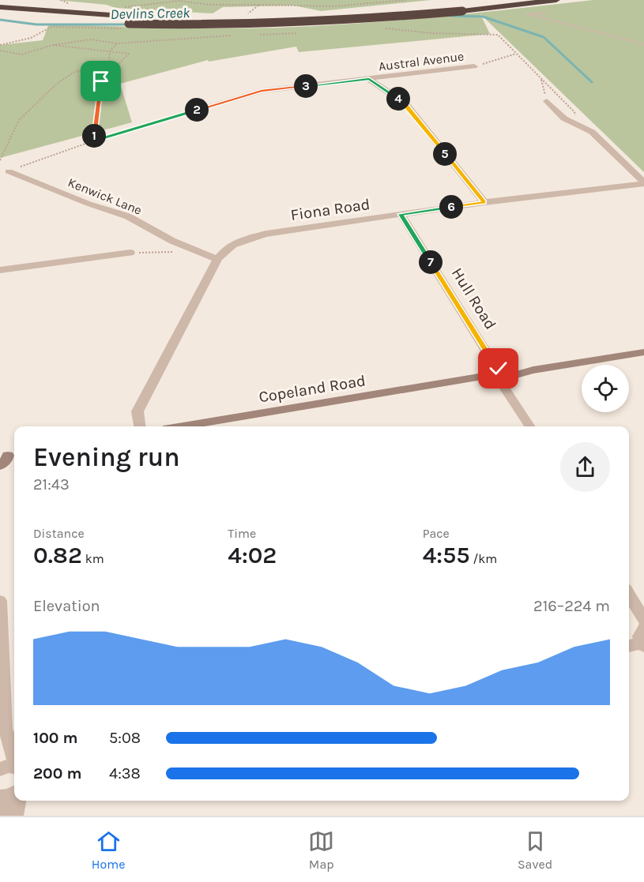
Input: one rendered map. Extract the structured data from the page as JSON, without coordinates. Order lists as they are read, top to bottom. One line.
{"streets":{"main road":["Copeland Road"],"street":["Austral Avenue","Kenwick Lane","Fiona Road","Hull Road"]},"crossings":[["Kenwick Lane","Fiona Road"],["Fiona Road","Hull Road"],["Hull Road","Copeland Road"]],"water":["Devlins Creek"],"page":{"pins":["3","4","2","1","5","6","7"],"heading":["Evening run","21:43"],"stats":[["Distance","0.82 km"],["Time","4:02"],["Pace","4:55 /km"]],"chart":["Elevation","216–224 m"],"list":[{"name":"100 m","note":"5:08"},{"name":"200 m","note":"4:38"}],"tabs":["Home","Map","Saved"]}}
